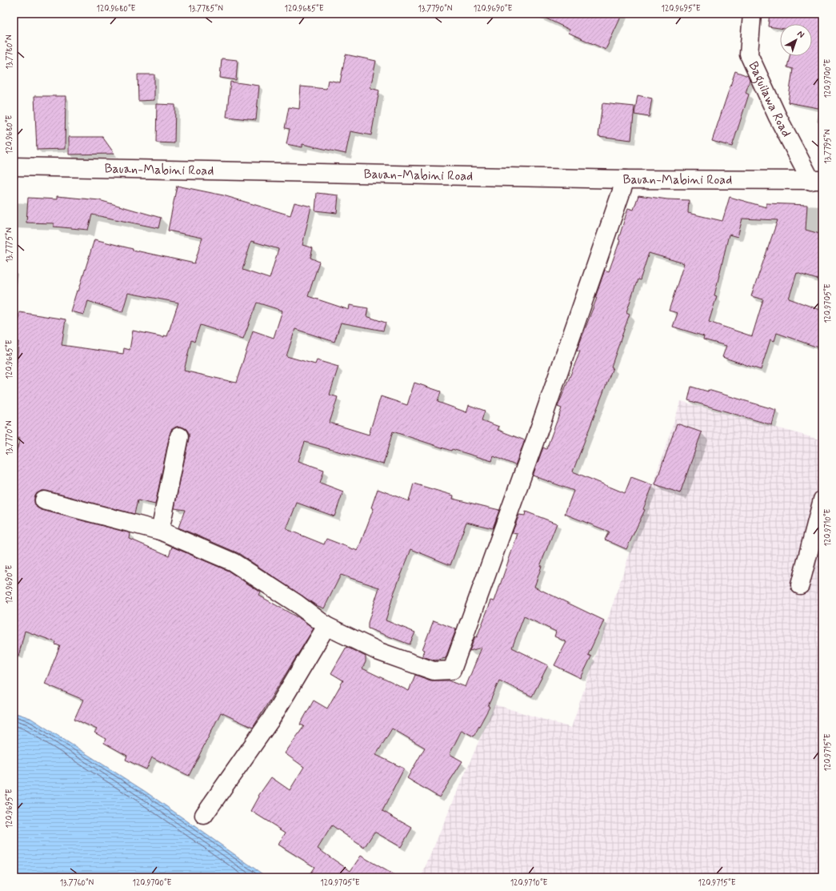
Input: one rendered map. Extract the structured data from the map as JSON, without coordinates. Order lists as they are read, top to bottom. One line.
{"streets":{"street":["Baguilawa Road","Bauan-Mabini Road"]},"crossings":[["Baguilawa Road","Bauan-Mabini Road"]],"north":"top right","coordinates":["120.9680°E","13.7785°N","120.9685°E","13.7790°N","120.9690°E","120.9695°E","13.7780°N","120.9700°E","13.7795°N","13.7775°N","120.9705°E","13.7770°N","120.9710°E","120.9715°E","13.7760°N"]}
